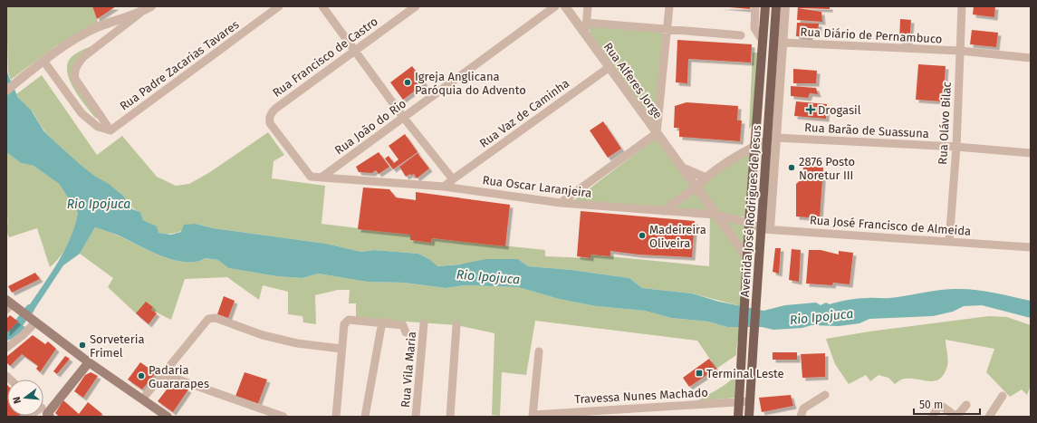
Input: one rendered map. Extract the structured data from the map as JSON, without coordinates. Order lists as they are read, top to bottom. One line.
{"streets":{"main road":["Avenida José Rodrigues de Jesus"],"street":["Rua Diário de Pernambuco","Rua Francisco de Castro","Rua Padre Zacarias Tavares","Rua Alferes Jorge","Rua Vaz de Caminha","Rua Olávo Bilac","Rua João do Rio","Rua Barão de Suassuna","Rua Oscar Laranjeira","Rua José Francisco de Almeida","Rua Vila Maria","Travessa Nunes Machado"]},"crossings":[["Rua Diário de Pernambuco","Rua Olávo Bilac"],["Rua Diário de Pernambuco","Avenida José Rodrigues de Jesus"],["Rua Francisco de Castro","Rua Oscar Laranjeira"],["Rua Alferes Jorge","Rua Vaz de Caminha"],["Rua Alferes Jorge","Rua Oscar Laranjeira"],["Rua Alferes Jorge","Avenida José Rodrigues de Jesus"],["Rua Vaz de Caminha","Rua Oscar Laranjeira"],["Rua Olávo Bilac","Rua Barão de Suassuna"],["Rua Olávo Bilac","Rua José Francisco de Almeida"],["Rua João do Rio","Rua Oscar Laranjeira"],["Rua Barão de Suassuna","Avenida José Rodrigues de Jesus"],["Rua Oscar Laranjeira","Avenida José Rodrigues de Jesus"],["Rua Oscar Laranjeira","Rua José Francisco de Almeida"],["Avenida José Rodrigues de Jesus","Rua José Francisco de Almeida"],["Avenida José Rodrigues de Jesus","Travessa Nunes Machado"]],"water":["Rio Ipojuca"],"places":{"other":["Igreja Anglicana Paróquia do Advento","2876 Posto Noretur III","Madeireira Oliveira","Sorveteria Frimel","Padaria Guararapes"],"health":["Drogasil"],"transit":["Terminal Leste"]},"scale_bar":"50 m","north":"left"}
